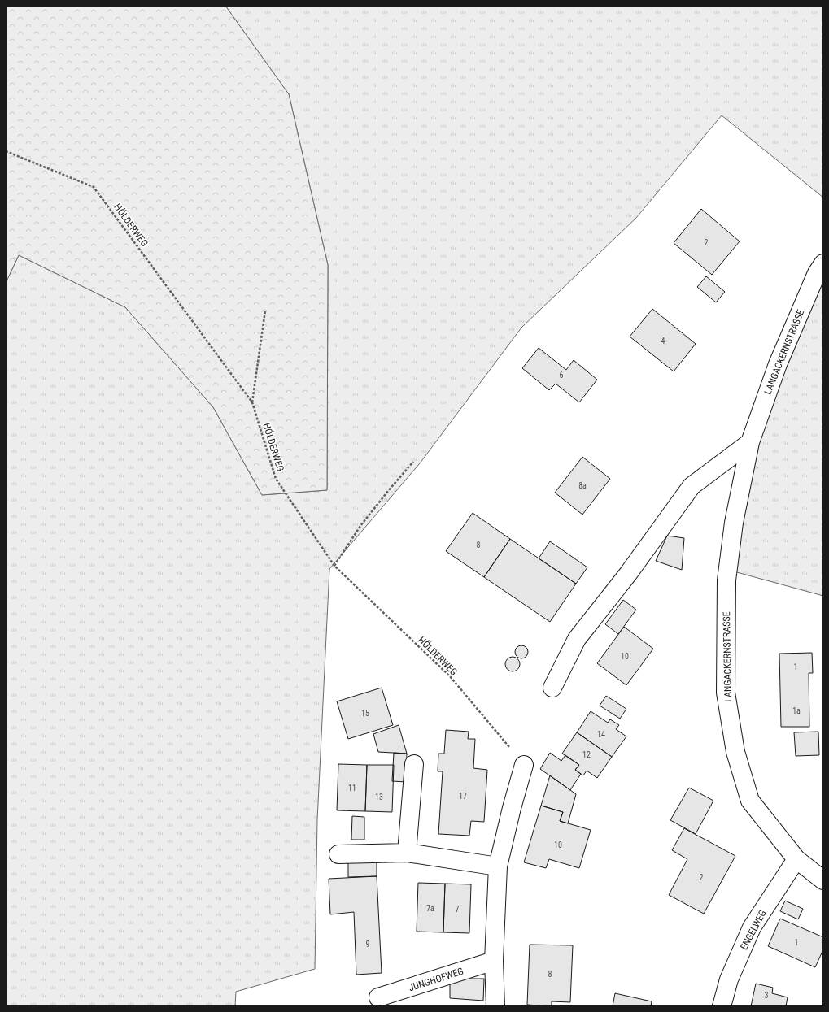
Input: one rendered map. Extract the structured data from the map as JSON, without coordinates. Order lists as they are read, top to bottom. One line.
{"streets":{"street":["LANGACKERNSTRASSE","ENGELWEG","JUNGHOFWEG"],"path":["HÖLDERWEG"]},"crossings":[["LANGACKERNSTRASSE","ENGELWEG"]],"house_numbers":["2","4","6","8a","8","10","1","1a","15","14","12","11","17","13","10","2","7a","7","1","9","8","3"]}
